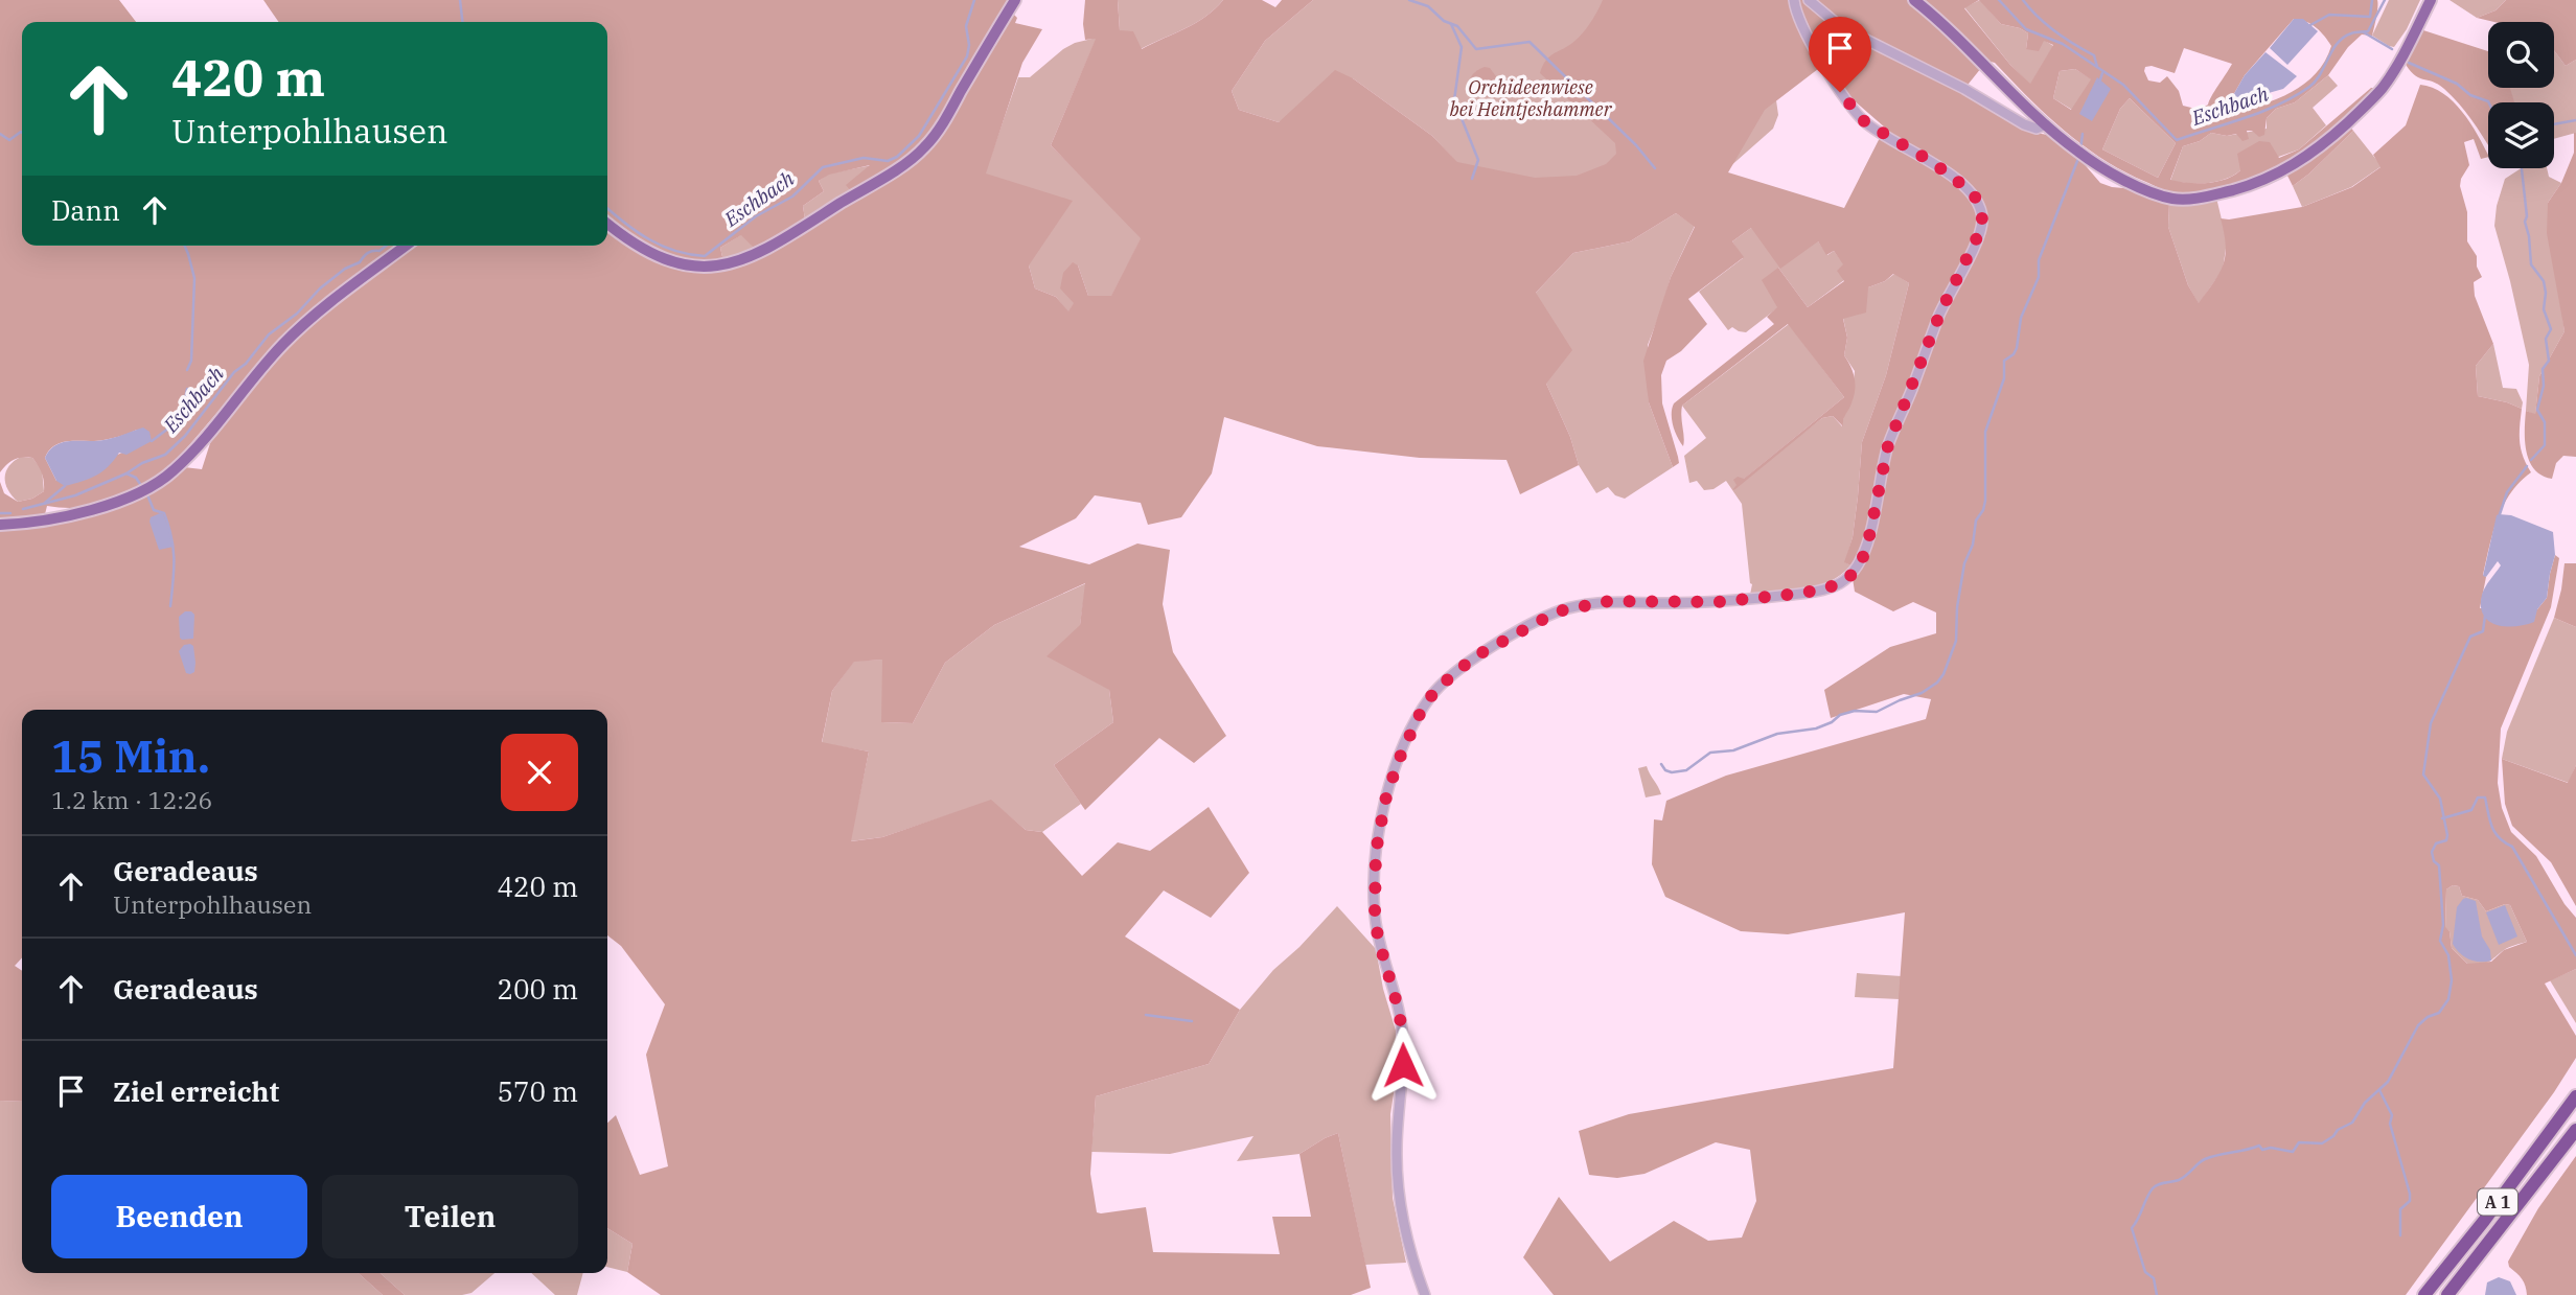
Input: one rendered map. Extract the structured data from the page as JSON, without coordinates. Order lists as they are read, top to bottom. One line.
{"streets":{"highway":["A 1"]},"water":["Eschbach"],"parks":["Orchideenwiese bei Heintjeshammer"],"page":{"turn":["420 m","Unterpohlhausen"],"then":"Dann","heading":["15 Min.","1.2 km · 12:26"],"list":[{"name":"Geradeaus","note":"Unterpohlhausen","value":"420 m"},{"name":"Geradeaus","value":"200 m"},{"name":"Ziel erreicht","value":"570 m"}],"buttons":["Beenden","Teilen"]}}
